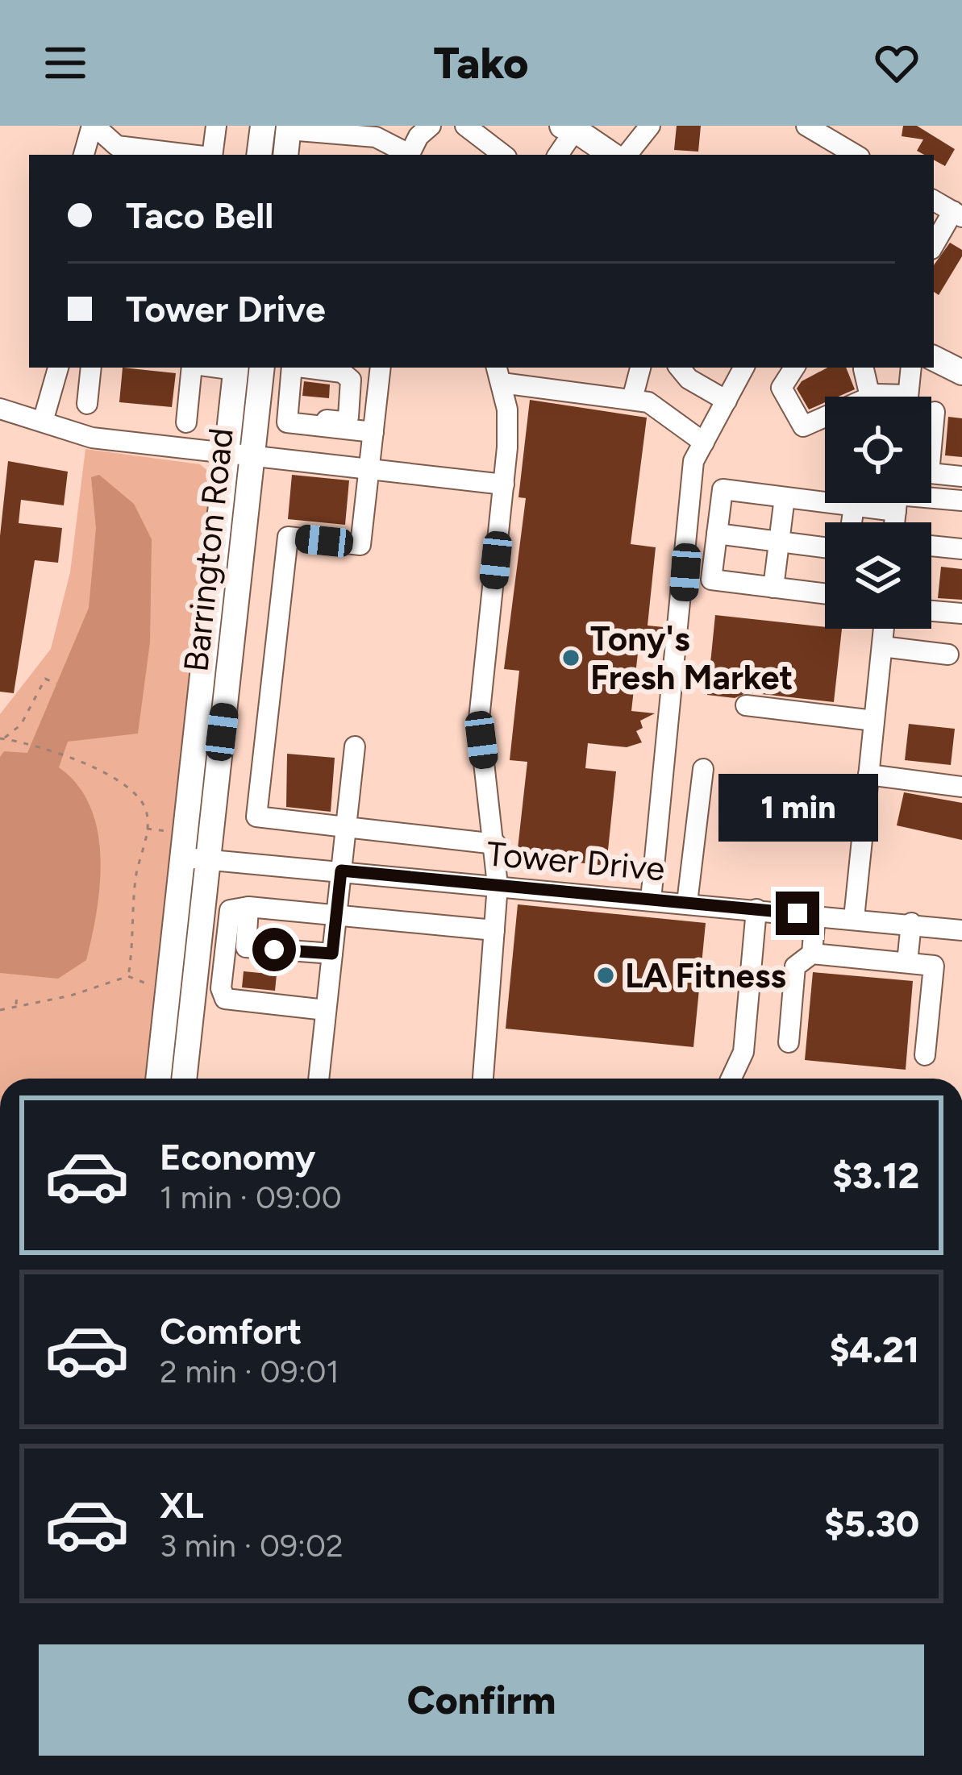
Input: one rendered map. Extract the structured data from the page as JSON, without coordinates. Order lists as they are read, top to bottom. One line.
{"streets":{"main road":["Barrington Road"],"street":["Tower Drive"]},"crossings":[["Barrington Road","Tower Drive"]],"places":["Tony's Fresh Market","LA Fitness"],"page":{"header":"Tako","banner":["Taco Bell","Tower Drive"],"bubble":"1 min","list":[{"name":"Economy","note":"1 min · 09:00","value":"$3.12"},{"name":"Comfort","note":"2 min · 09:01","value":"$4.21"},{"name":"XL","note":"3 min · 09:02","value":"$5.30"}],"buttons":"Confirm"}}
